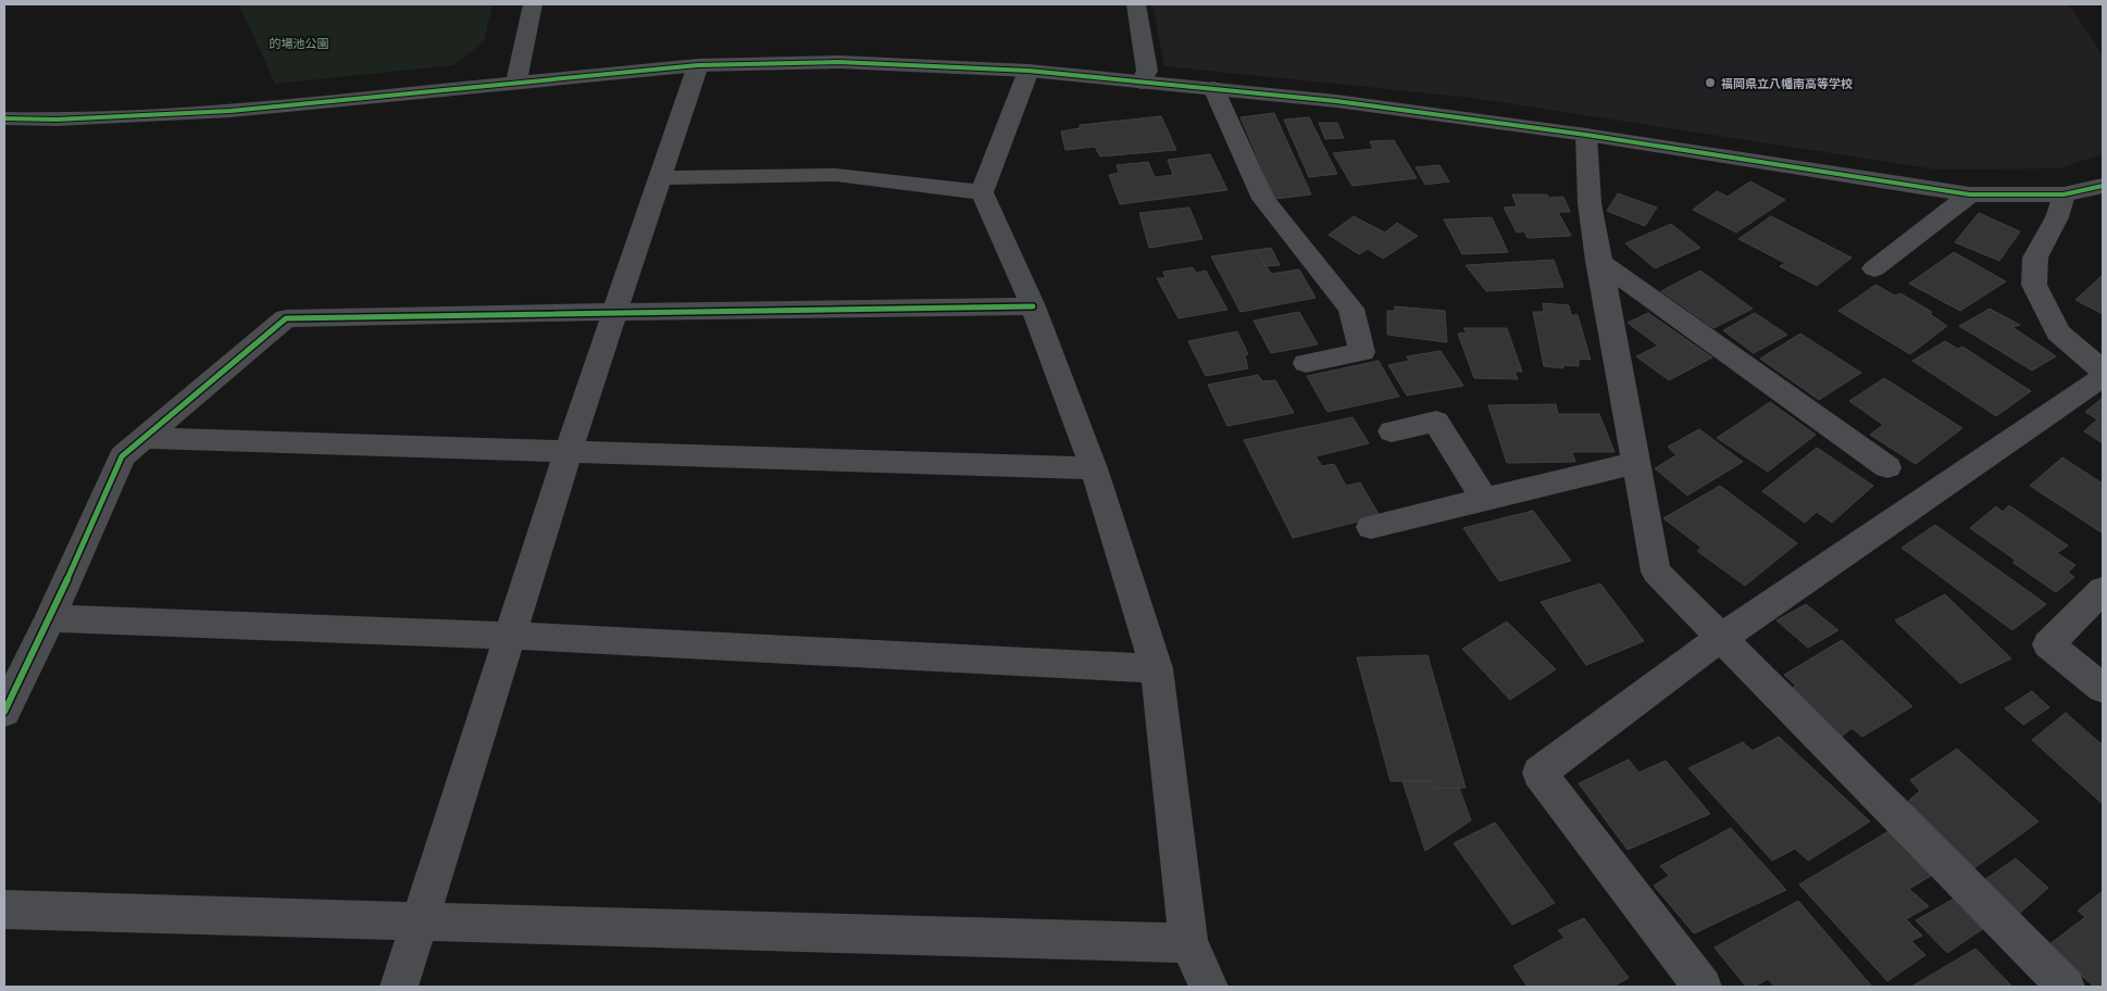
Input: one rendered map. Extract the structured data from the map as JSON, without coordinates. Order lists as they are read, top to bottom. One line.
{"parks":["的場池公園"],"places":["福岡県立八幡南高等学校"]}
